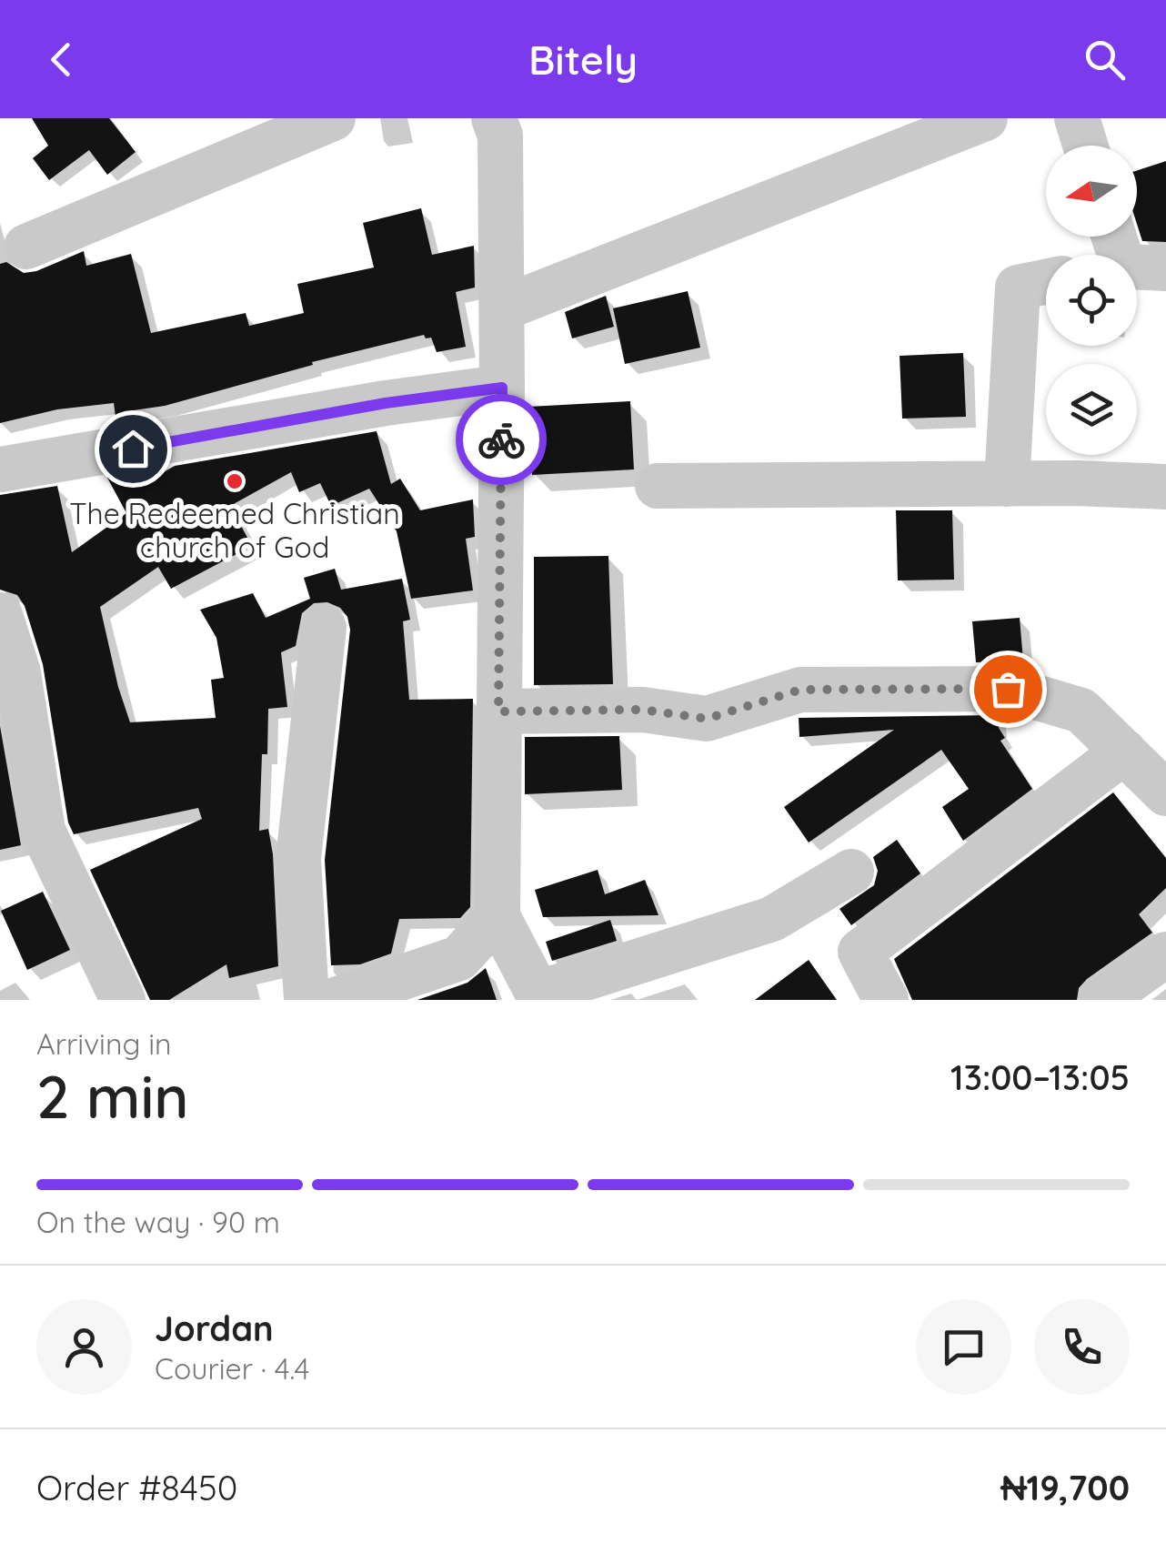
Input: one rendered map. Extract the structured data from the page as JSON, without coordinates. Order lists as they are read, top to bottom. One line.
{"places":["The Redeemed Christian church of God"],"north":"left","page":{"header":"Bitely","heading":["2 min","Arriving in","13:00–13:05"],"panel":["Jordan","Courier · 4.4","Order #8450","₦19,700"],"bar":"On the way · 90 m"}}
